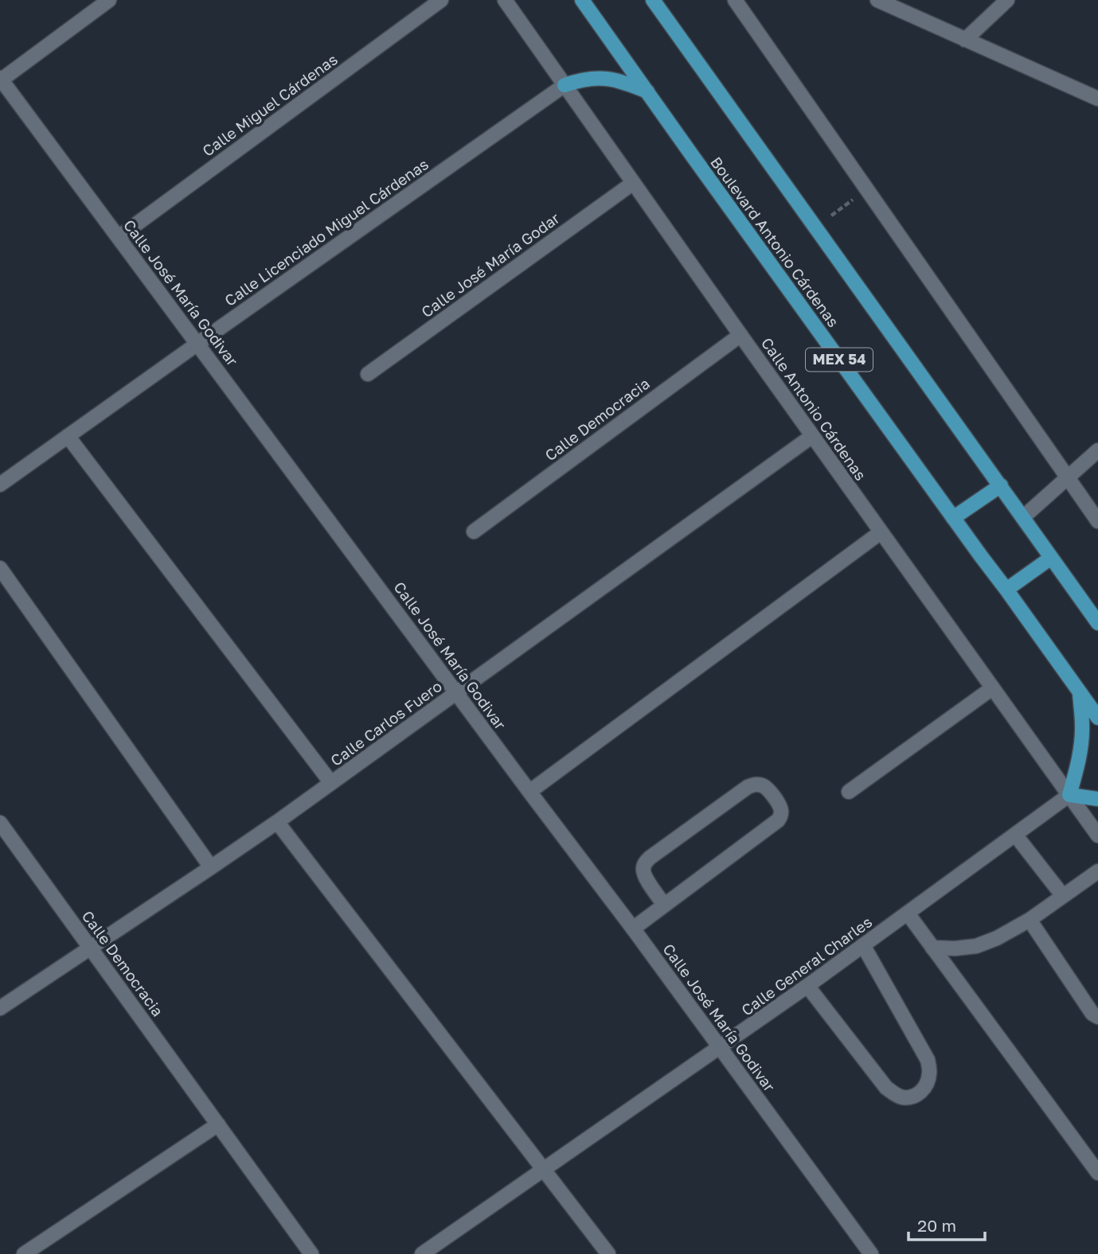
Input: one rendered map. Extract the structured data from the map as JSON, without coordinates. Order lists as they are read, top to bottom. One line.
{"streets":{"main road":["Boulevard Antonio Cárdenas","MEX 54"],"street":["Calle Miguel Cárdenas","Calle Licenciado Miguel Cárdenas","Calle José María Godar","Calle José María Godivar","Calle Antonio Cárdenas","Calle Democracia","Calle Carlos Fuero","Calle General Charles"]},"crossings":[["Calle Miguel Cárdenas","Calle José María Godivar"],["Calle Licenciado Miguel Cárdenas","Calle José María Godivar"],["Calle Licenciado Miguel Cárdenas","Calle Antonio Cárdenas"],["Calle José María Godar","Calle Antonio Cárdenas"],["Calle José María Godivar","Calle Carlos Fuero"],["Calle José María Godivar","Calle General Charles"],["Calle Antonio Cárdenas","Calle Democracia"],["Calle Antonio Cárdenas","Calle Carlos Fuero"],["Calle Antonio Cárdenas","Calle General Charles"],["Calle Democracia","Calle Carlos Fuero"]],"scale_bar":"20 m"}
